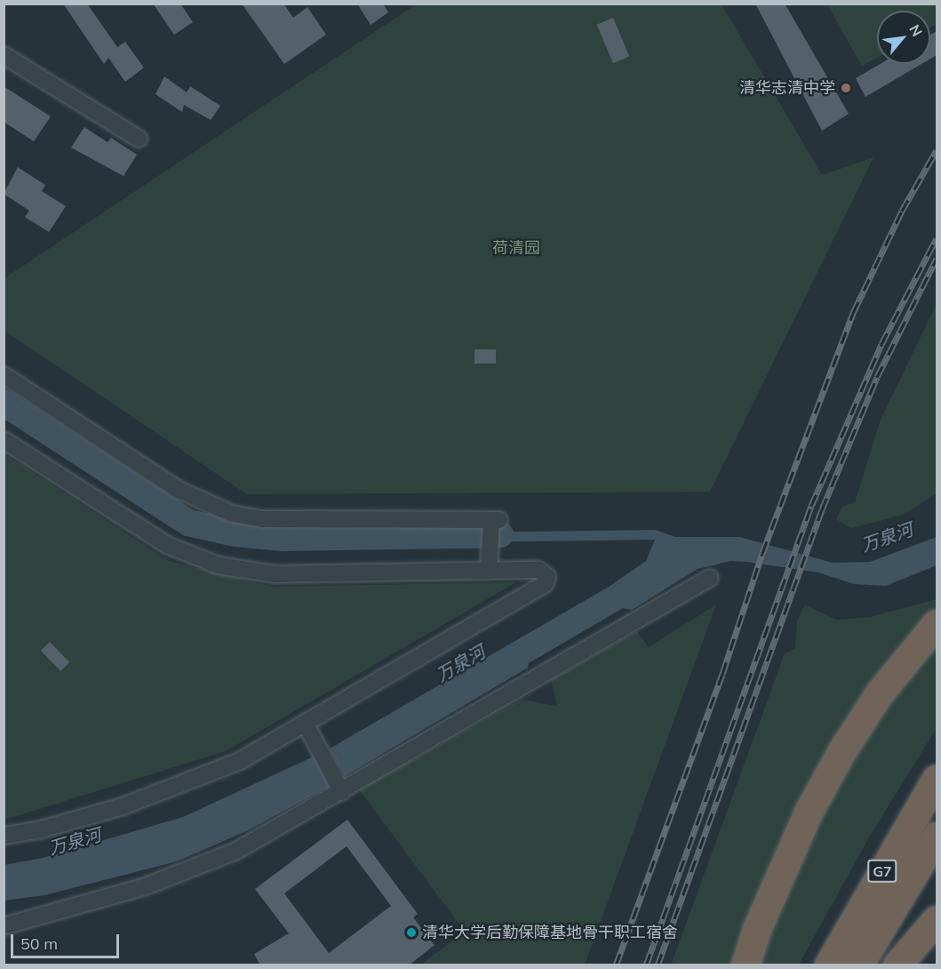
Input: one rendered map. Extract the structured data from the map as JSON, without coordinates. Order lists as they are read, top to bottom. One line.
{"streets":{"highway":["G7"]},"water":["万泉河"],"parks":["荷清园"],"places":["清华志清中学","清华大学后勤保障基地骨干职工宿舍"],"scale_bar":"50 m","north":"top right"}
